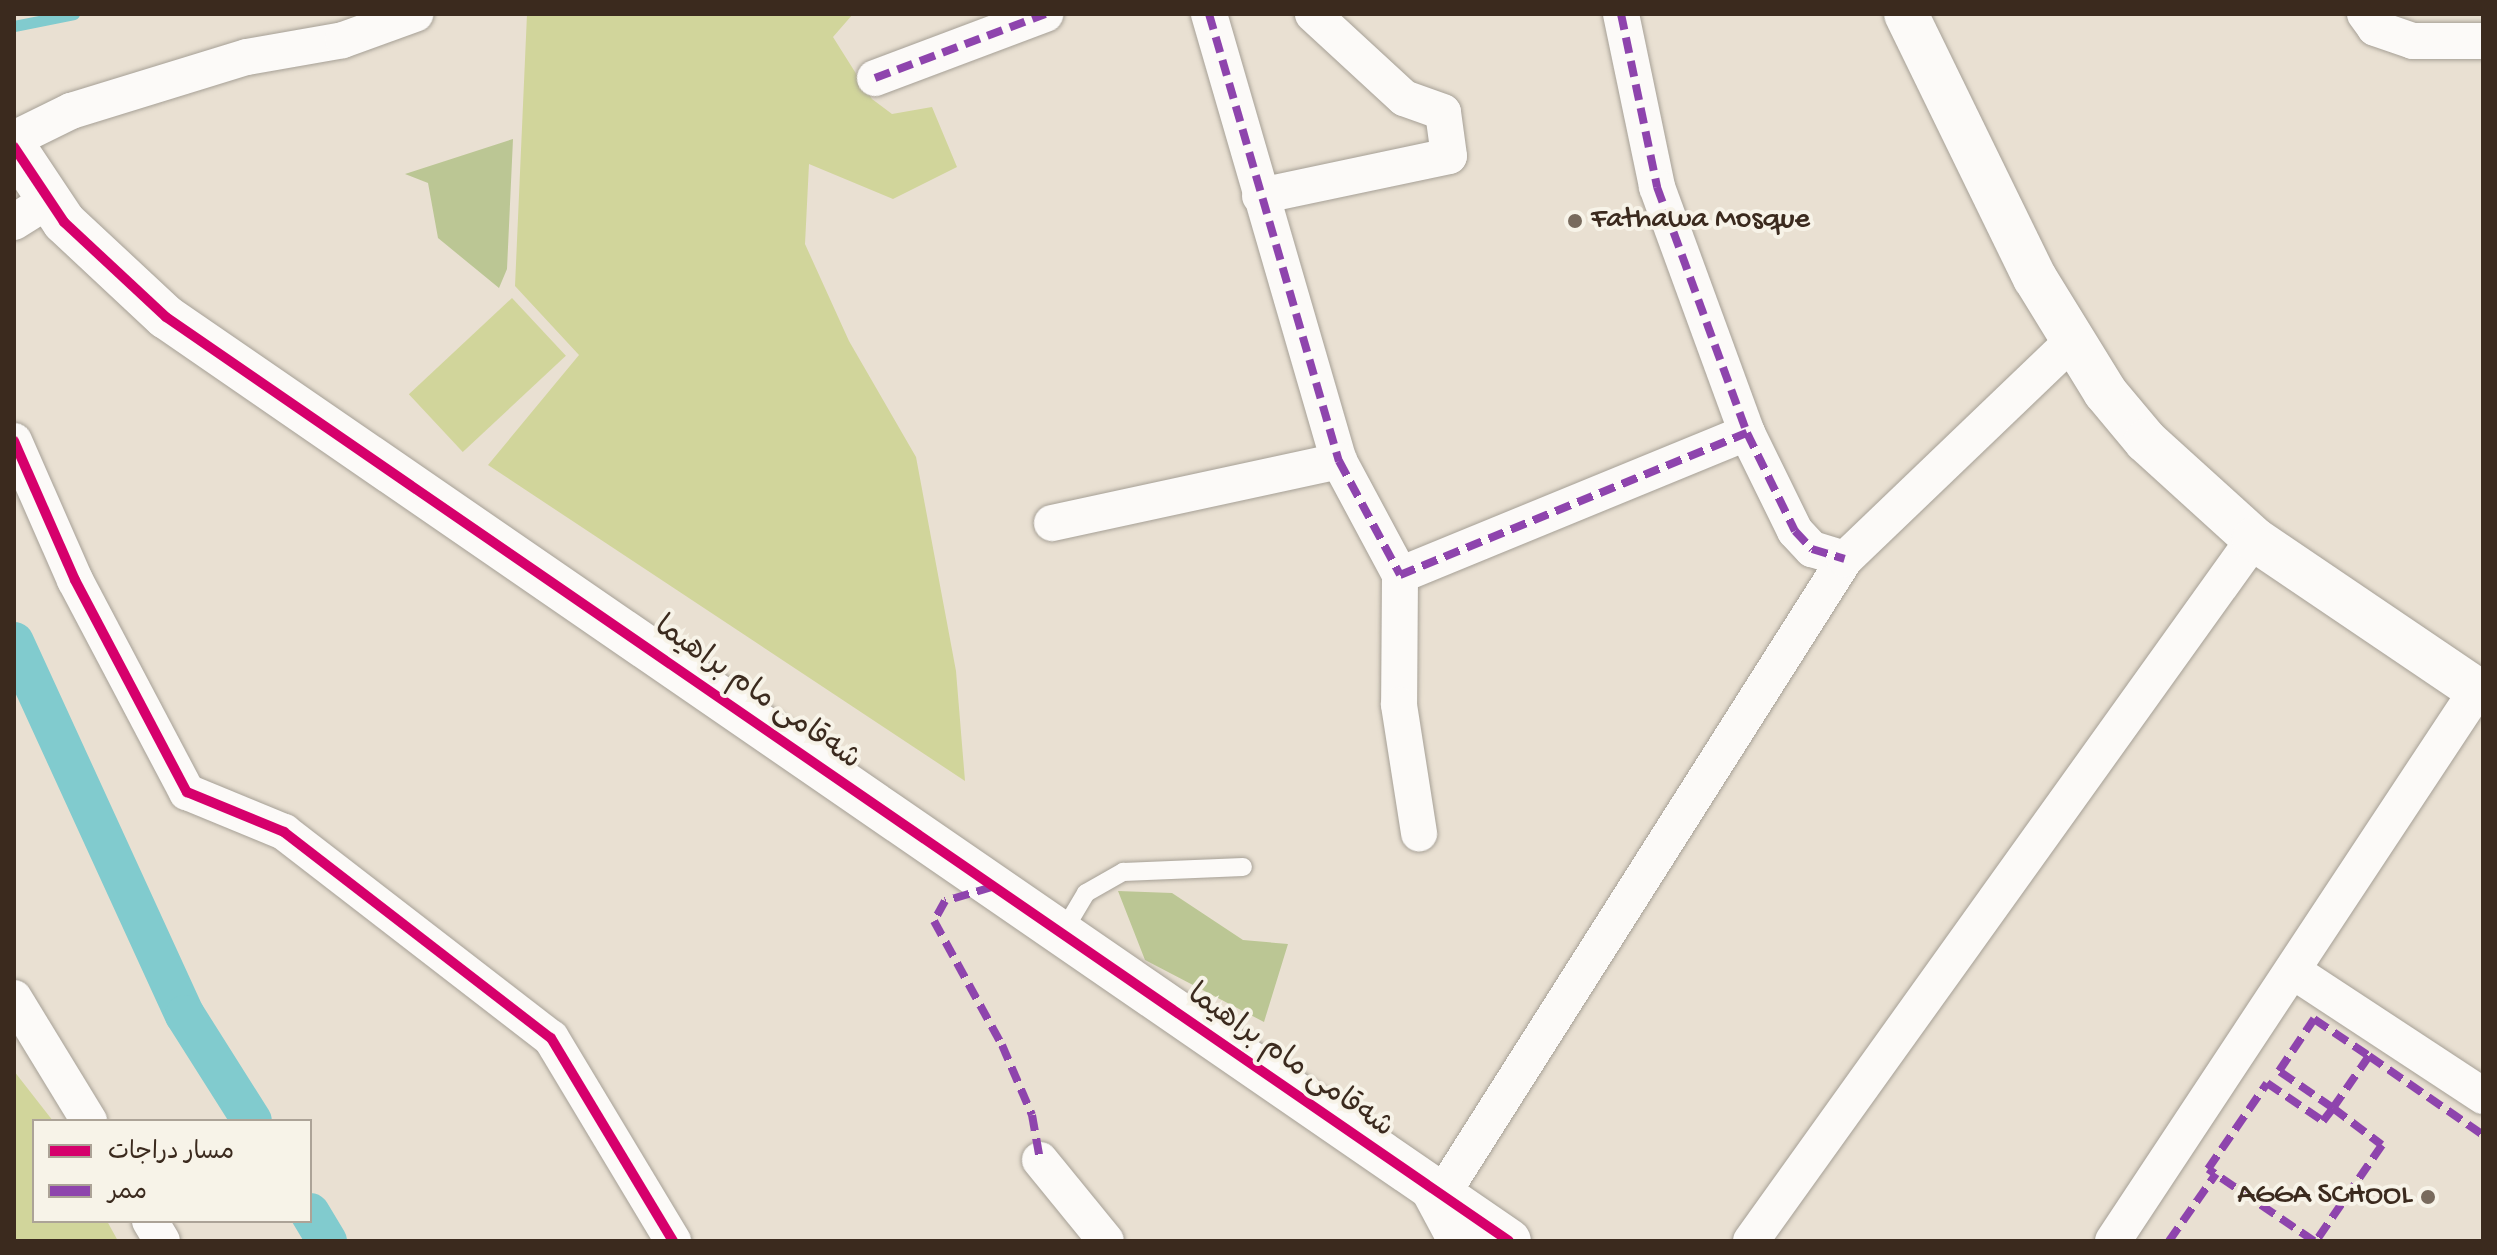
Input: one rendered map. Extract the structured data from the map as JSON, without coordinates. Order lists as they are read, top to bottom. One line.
{"streets":{"street":["شەقامی مام براهیما"]},"places":["Fathawa Mosque","AGGA SCHOOL"],"legend":["مسار دراجات","ممر"]}
